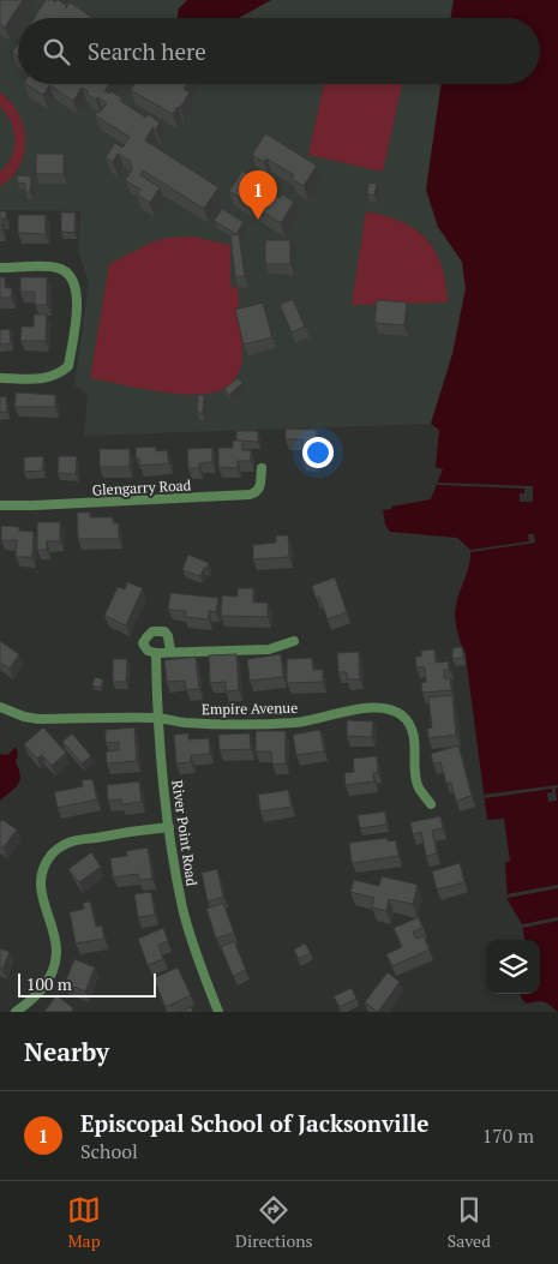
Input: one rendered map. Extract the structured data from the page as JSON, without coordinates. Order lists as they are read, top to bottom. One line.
{"streets":{"street":["Glengarry Road","Empire Avenue","River Point Road"]},"crossings":[["Empire Avenue","River Point Road"]],"scale_bar":"100 m","page":{"search":"Search here","pins":"1","scale":"100 m","heading":"Nearby","list":[{"mark":"1","name":"Episcopal School of Jacksonville","note":"School","value":"170 m"}],"nav":["Map","Directions","Saved"]}}
